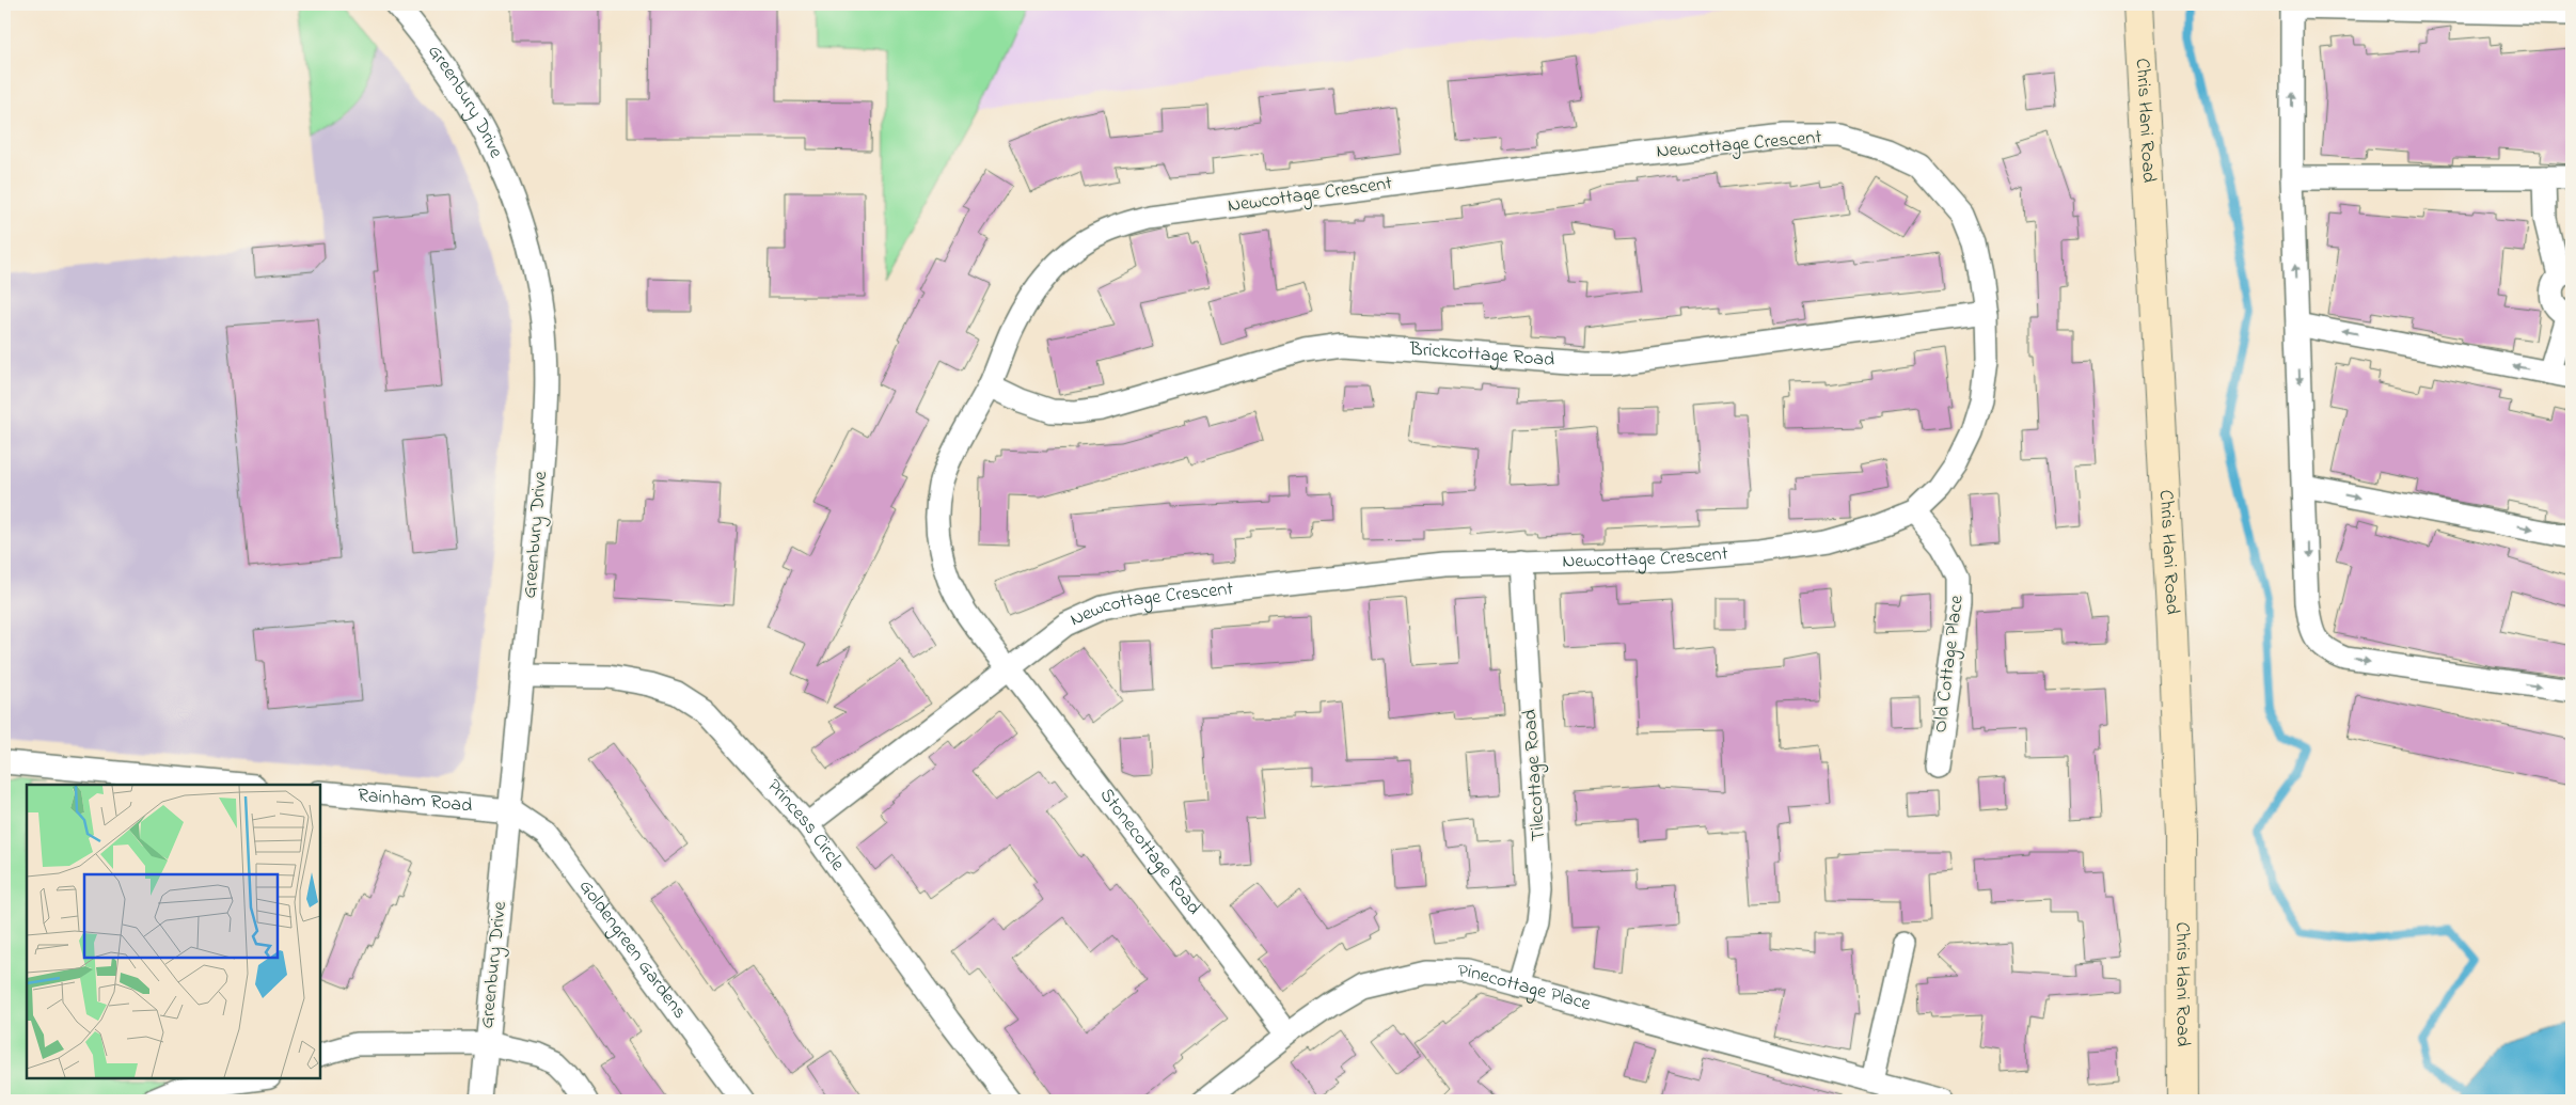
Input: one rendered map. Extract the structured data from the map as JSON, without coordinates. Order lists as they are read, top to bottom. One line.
{"streets":{"main road":["Chris Hani Road"],"street":["Greenbury Drive","Newcottage Crescent","Brickcottage Road","Old Cottage Place","Tilecottage Road","Rainham Road","Princess Circle","Stonecottage Road","Goldengreen Gardens","Pinecottage Place"]},"crossings":[["Greenbury Drive","Rainham Road"],["Greenbury Drive","Princess Circle"],["Greenbury Drive","Goldengreen Gardens"],["Newcottage Crescent","Brickcottage Road"],["Newcottage Crescent","Old Cottage Place"],["Newcottage Crescent","Tilecottage Road"],["Newcottage Crescent","Princess Circle"],["Newcottage Crescent","Stonecottage Road"],["Tilecottage Road","Pinecottage Place"],["Rainham Road","Goldengreen Gardens"],["Stonecottage Road","Pinecottage Place"]]}
